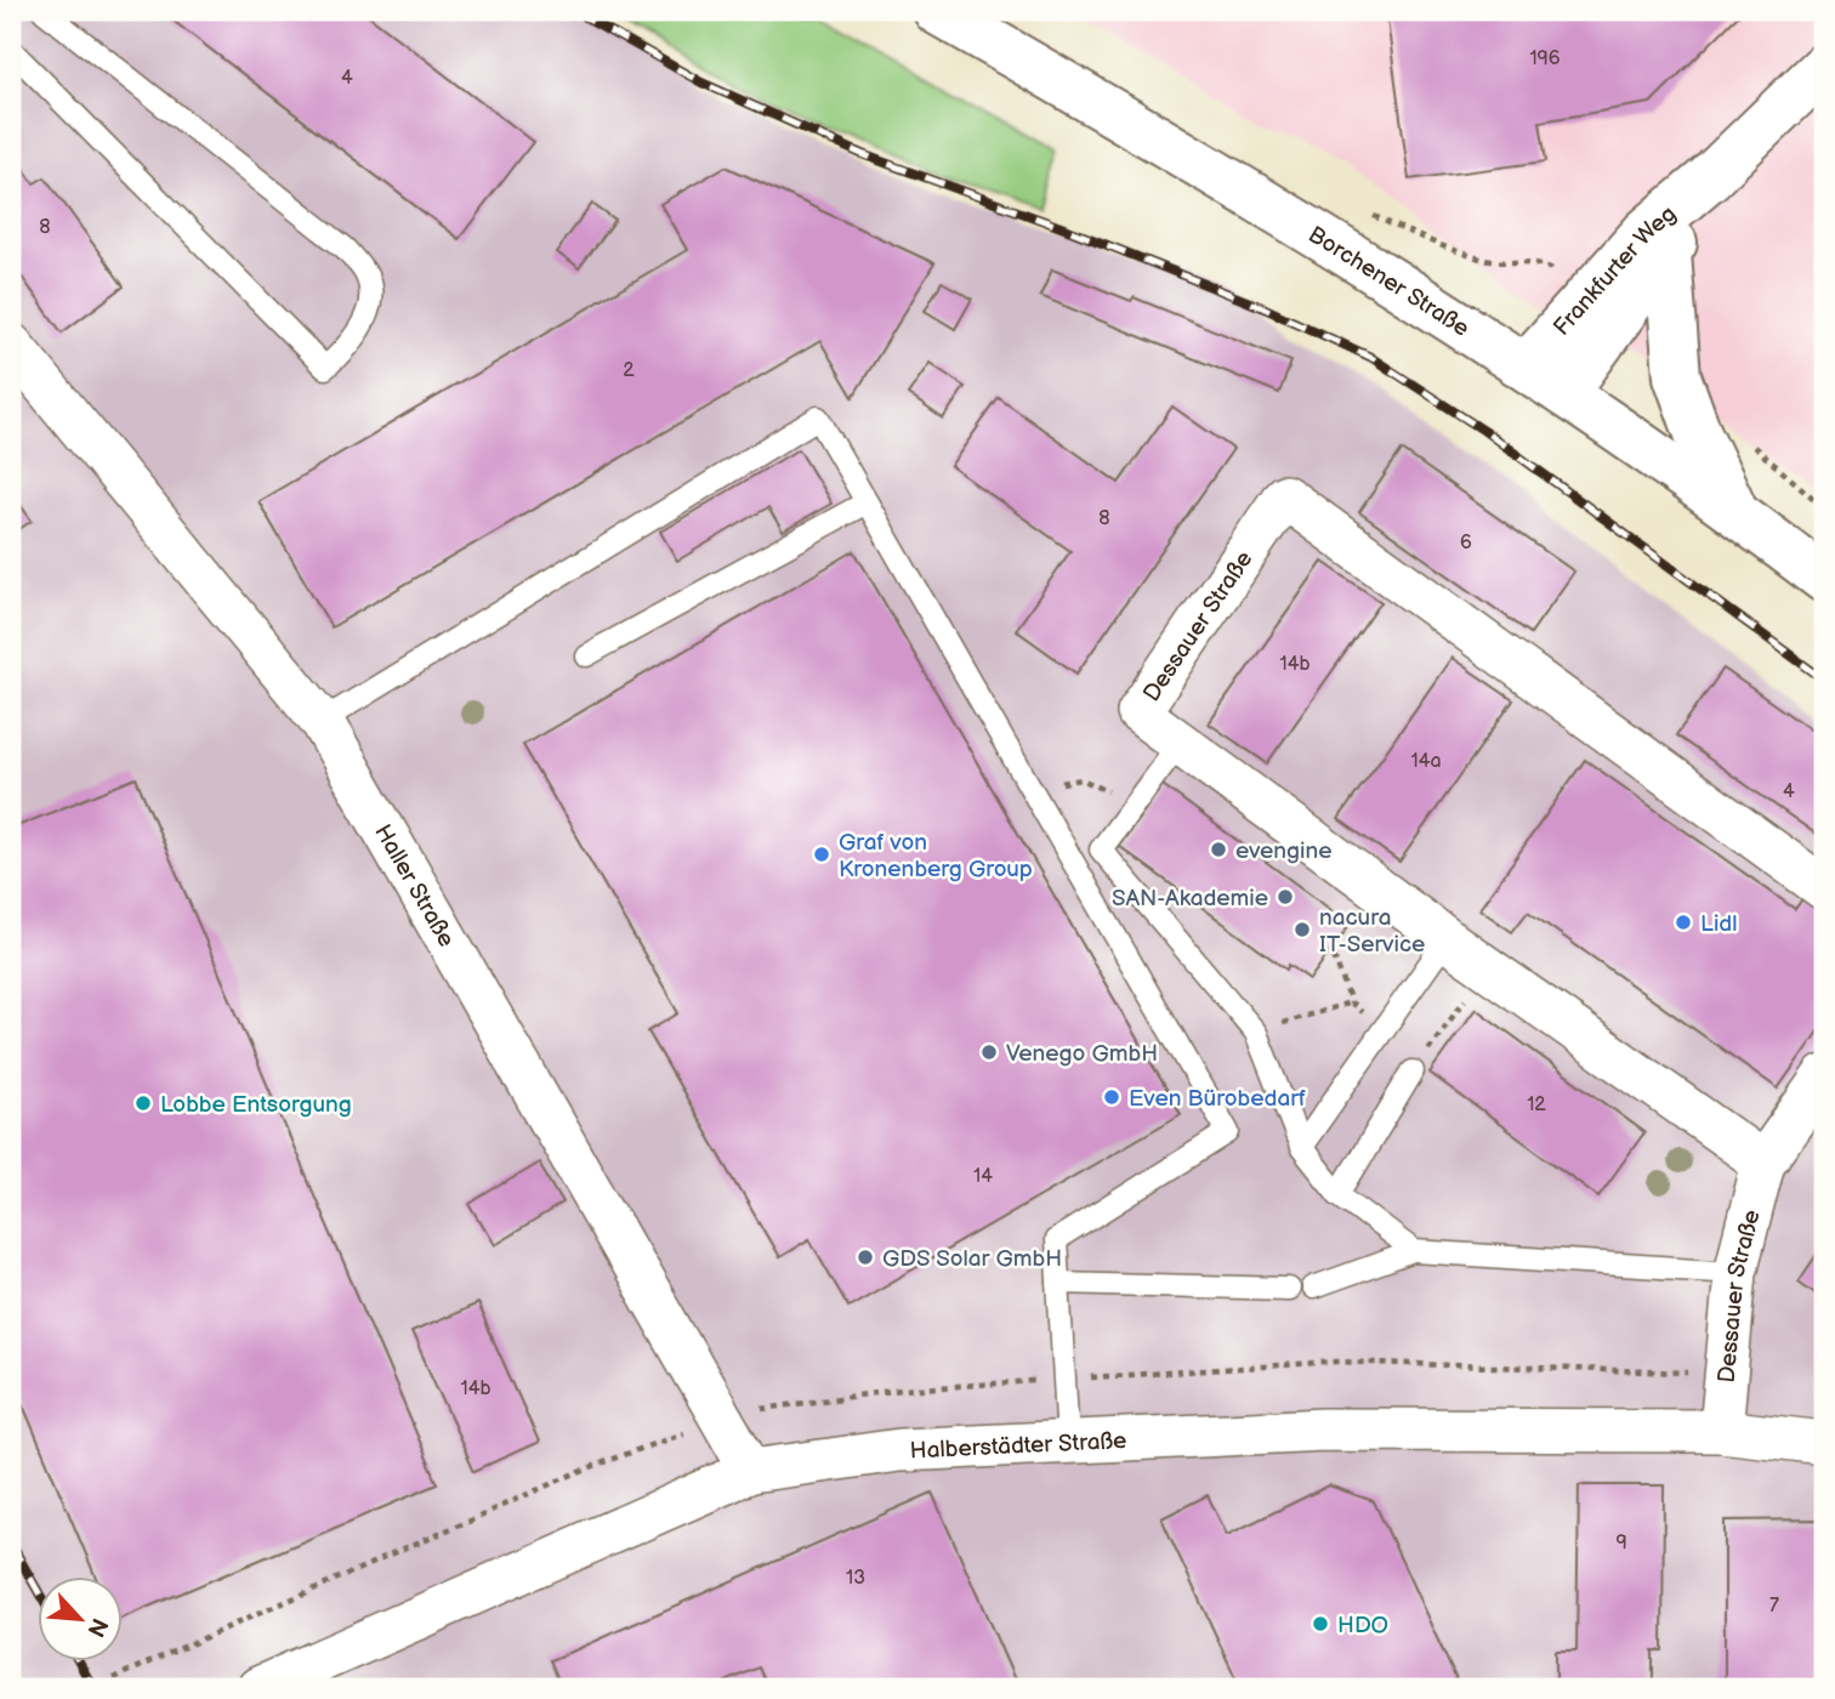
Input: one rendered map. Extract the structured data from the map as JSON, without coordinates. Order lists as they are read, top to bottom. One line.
{"streets":{"main road":["Frankfurter Weg","Borchener Straße"],"street":["Dessauer Straße","Haller Straße","Halberstädter Straße"]},"crossings":[["Frankfurter Weg","Borchener Straße"],["Dessauer Straße","Halberstädter Straße"],["Haller Straße","Halberstädter Straße"]],"places":["evengine","Graf von Kronenberg Group","SAN-Akademie","Lidl","nacura IT-Service","Venego GmbH","Even Bürobedarf","Lobbe Entsorgung","GDS Solar GmbH","HDO"],"house_numbers":["196","4","8","2","8","6","14b","14a","4","12","14","14b","9","13","7"],"north":"bottom right"}
